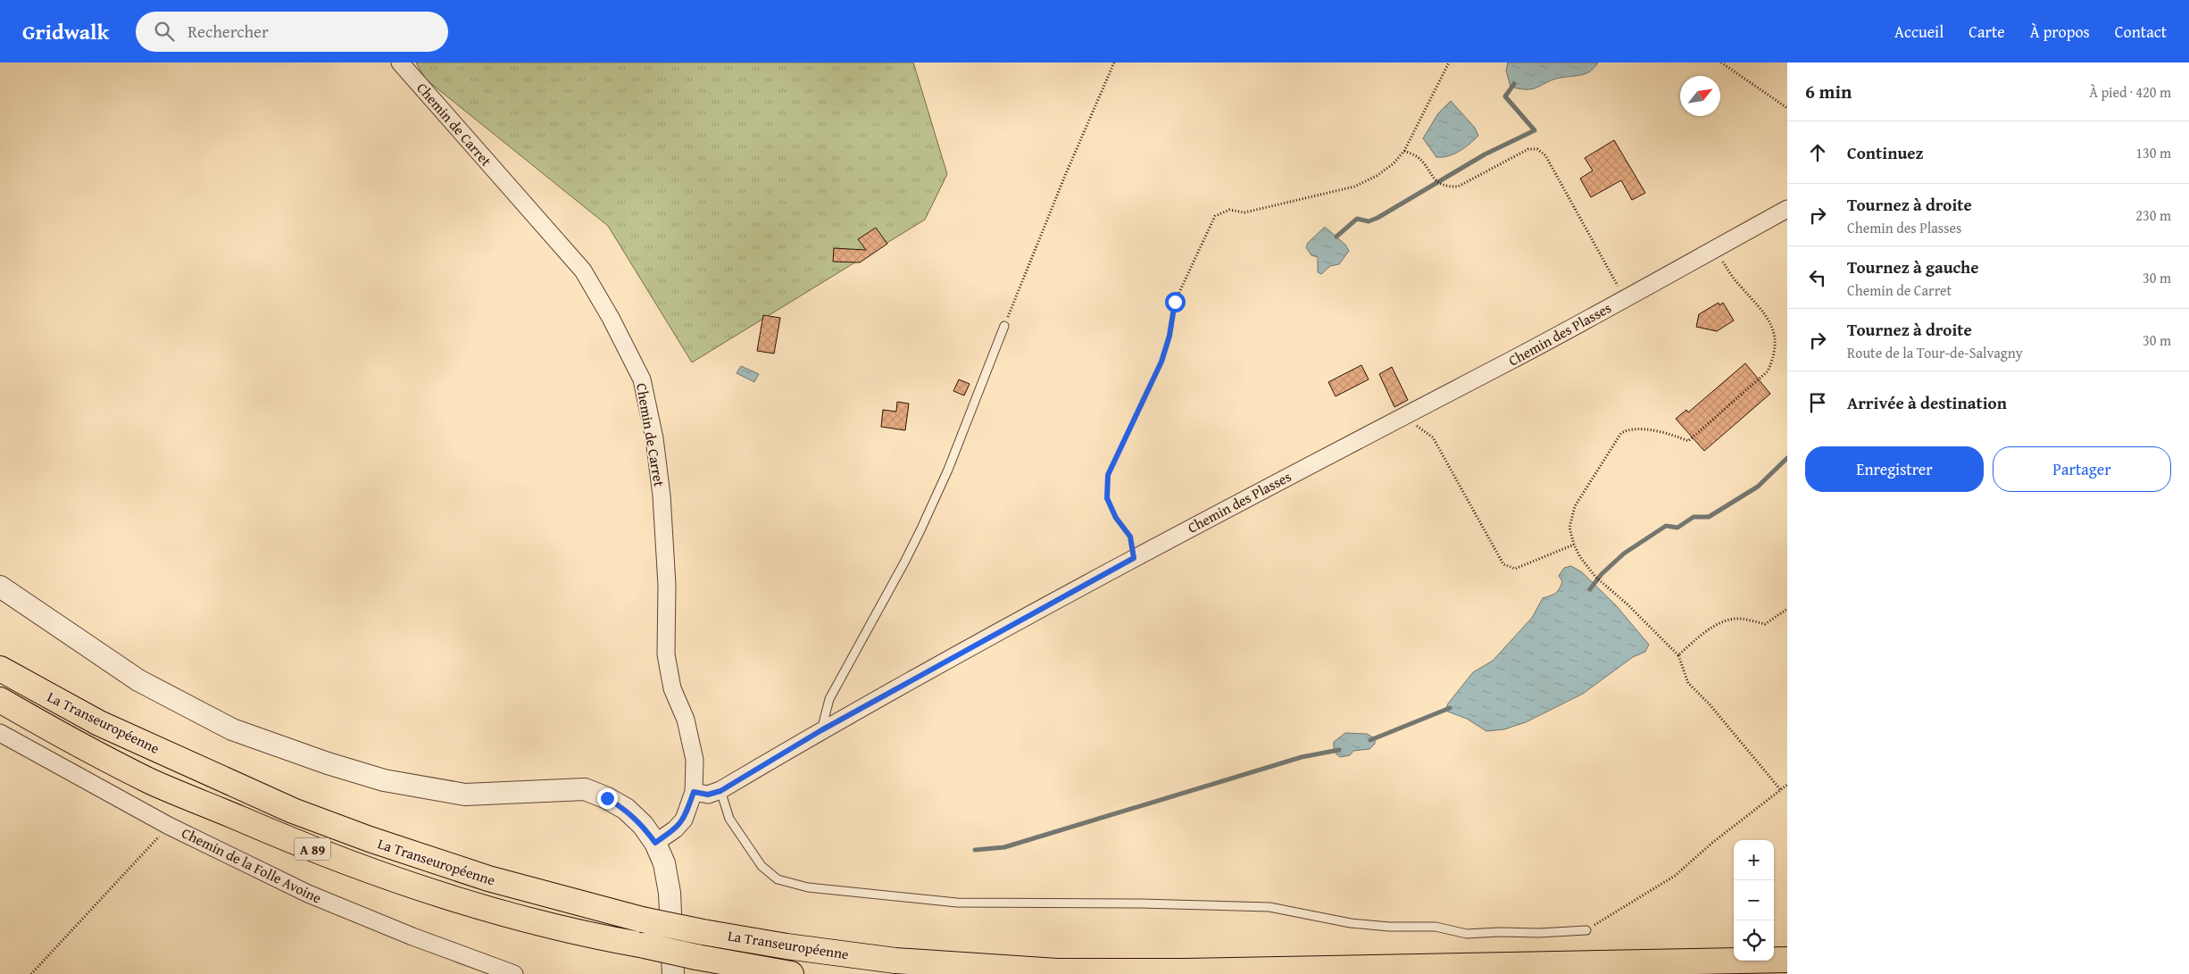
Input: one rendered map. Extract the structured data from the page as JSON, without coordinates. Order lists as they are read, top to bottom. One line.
{"streets":{"highway":["La Transeuropéenne","A 89"],"street":["Chemin de Carret","Chemin des Plasses","Chemin de la Folle Avoine"]},"crossings":[["Chemin de Carret","Chemin des Plasses"]],"north":"top right","page":{"header":"Gridwalk","search":"Rechercher","nav":["Accueil","Carte","À propos","Contact"],"heading":["6 min","À pied · 420 m"],"list":[["Continuez","130 m"],["Tournez à droite","Chemin des Plasses","230 m"],["Tournez à gauche","Chemin de Carret","30 m"],["Tournez à droite","Route de la Tour-de-Salvagny","30 m"],"Arrivée à destination"],"buttons":["Enregistrer","Partager"],"map_buttons":["+","−"]}}
